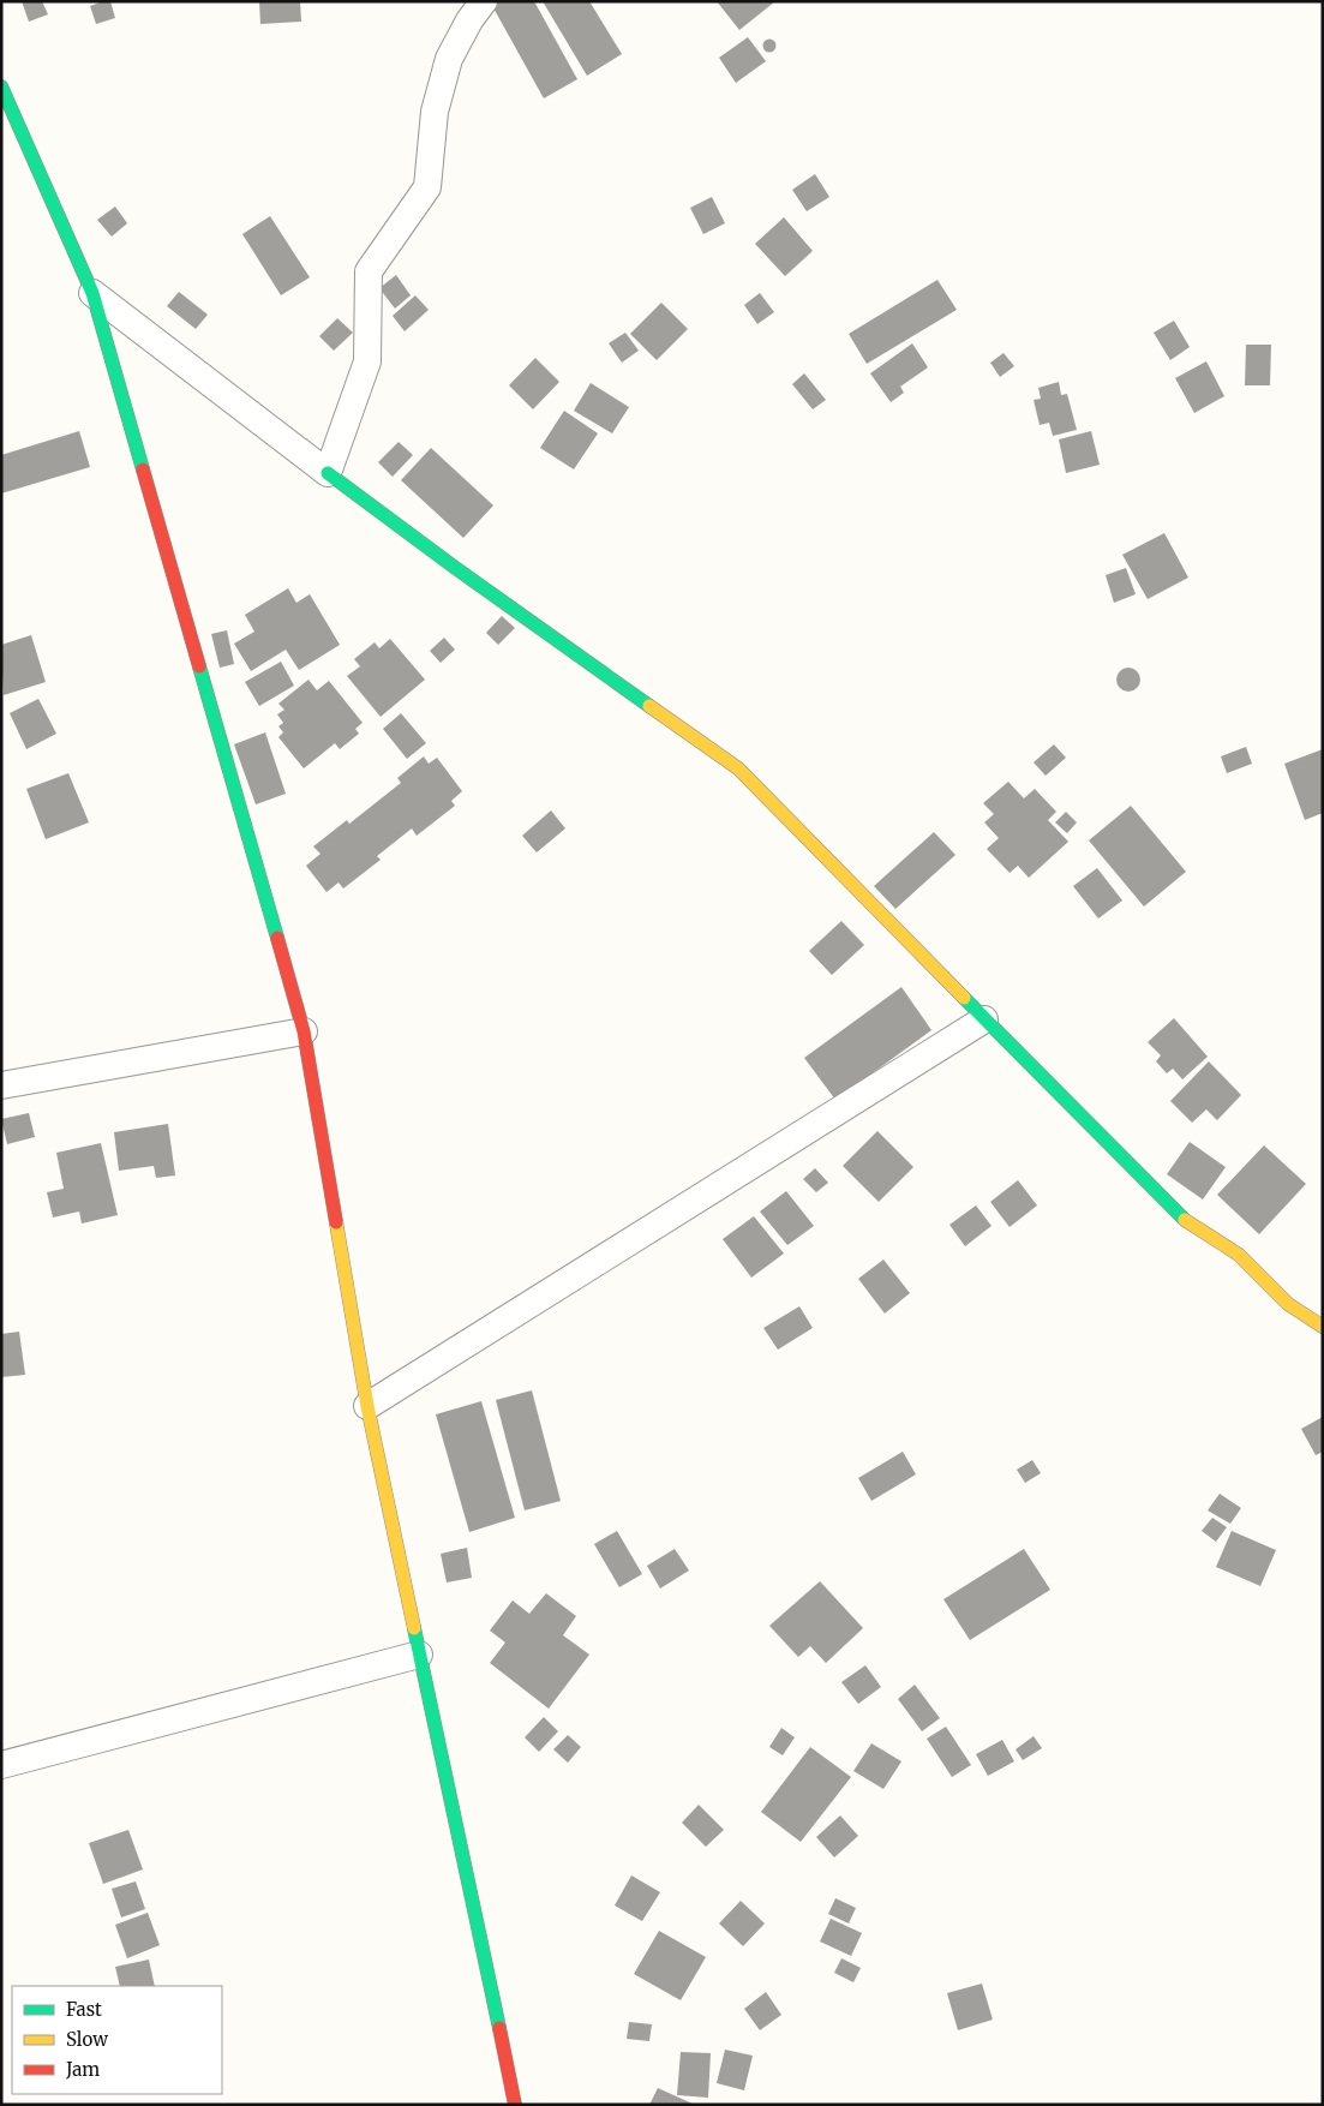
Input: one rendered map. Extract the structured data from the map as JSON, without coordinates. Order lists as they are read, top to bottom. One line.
{"legend":["Fast","Slow","Jam"]}
